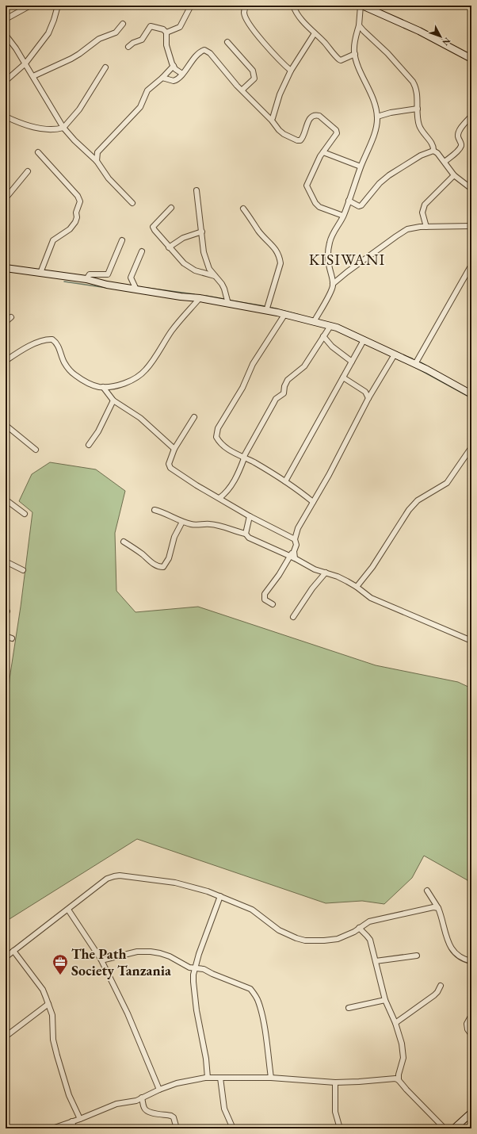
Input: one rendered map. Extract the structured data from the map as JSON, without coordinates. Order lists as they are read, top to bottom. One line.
{"districts":["KISIWANI"],"places":{"office":["The Path Society Tanzania"]},"north":"bottom right"}
